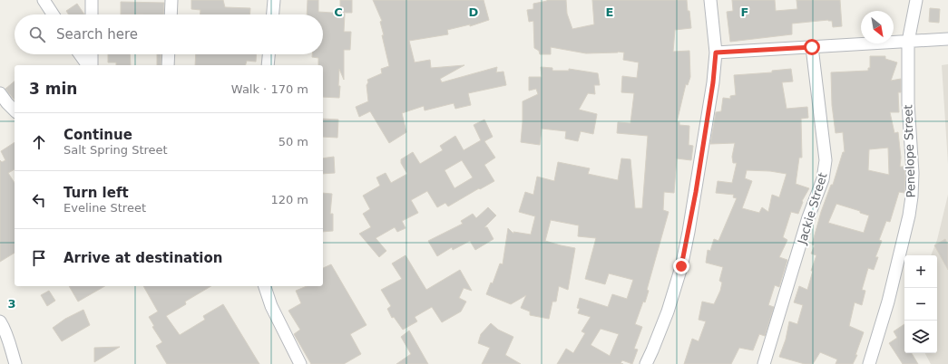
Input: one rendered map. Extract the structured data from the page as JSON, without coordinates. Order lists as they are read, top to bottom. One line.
{"streets":{"street":["Penelope Street","Jackie Street"]},"north":"bottom right","page":{"search":"Search here","heading":["3 min","Walk · 170 m"],"list":[["Continue","Salt Spring Street","50 m"],["Turn left","Eveline Street","120 m"],"Arrive at destination"],"map_buttons":["+","−"]},"grid":{"columns":["C","D","E","F"],"rows":["3"]}}
